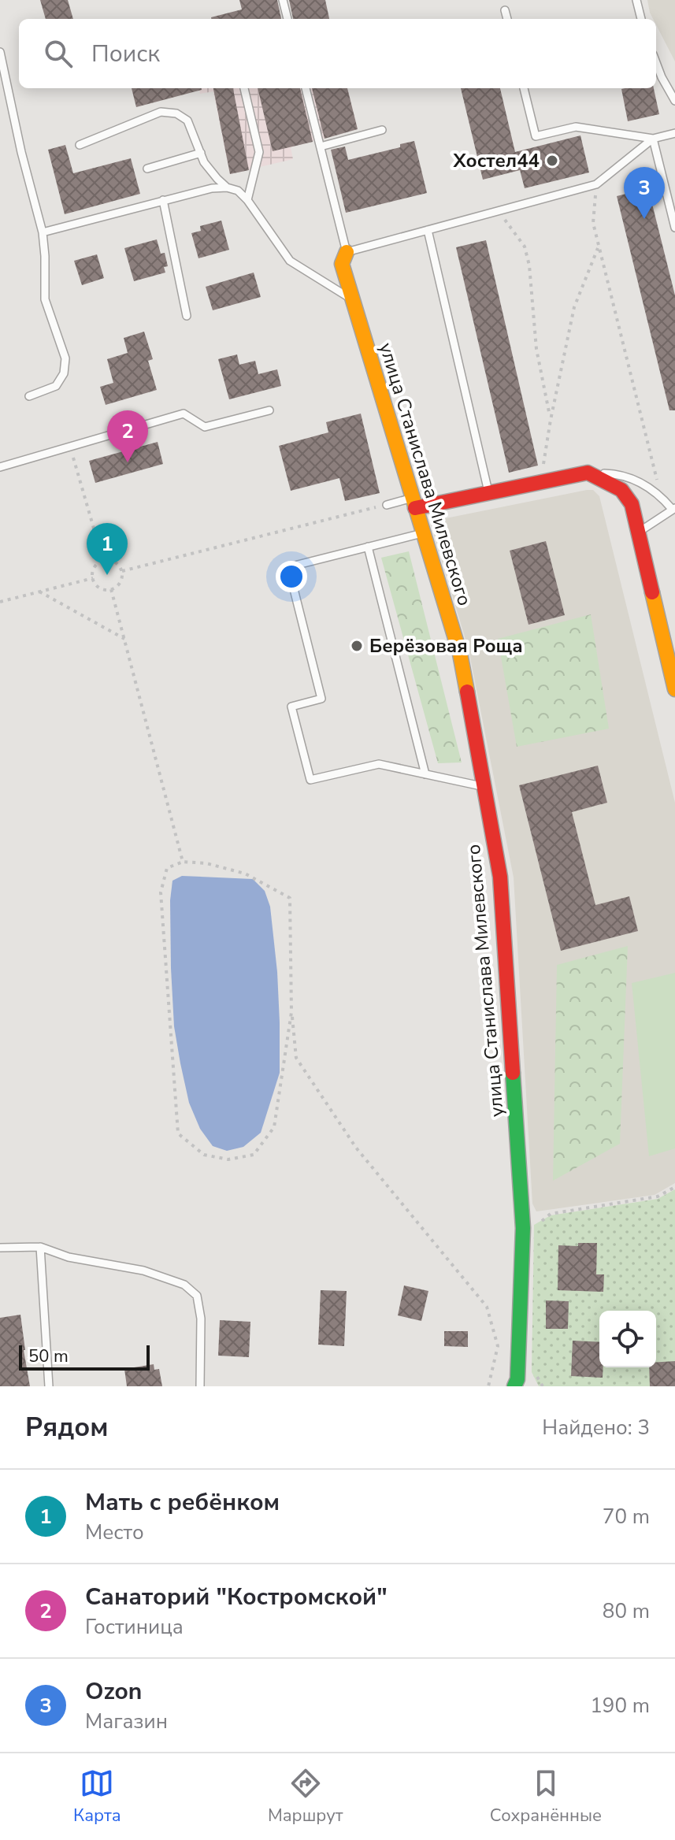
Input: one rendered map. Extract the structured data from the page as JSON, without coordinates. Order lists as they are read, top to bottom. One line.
{"streets":{"street":["улица Станислава Милевского"]},"places":["Хостел44","Берёзовая Роща"],"scale_bar":"50 m","page":{"search":"Поиск","pins":["3","2","1"],"scale":"50 m","heading":["Рядом","Найдено: 3"],"list":[{"mark":"1","name":"Мать с ребёнком","note":"Место","value":"70 m"},{"mark":"2","name":"Санаторий \"Костромской\"","note":"Гостиница","value":"80 m"},{"mark":"3","name":"Ozon","note":"Магазин","value":"190 m"}],"nav":["Карта","Маршрут","Сохранённые"]}}
